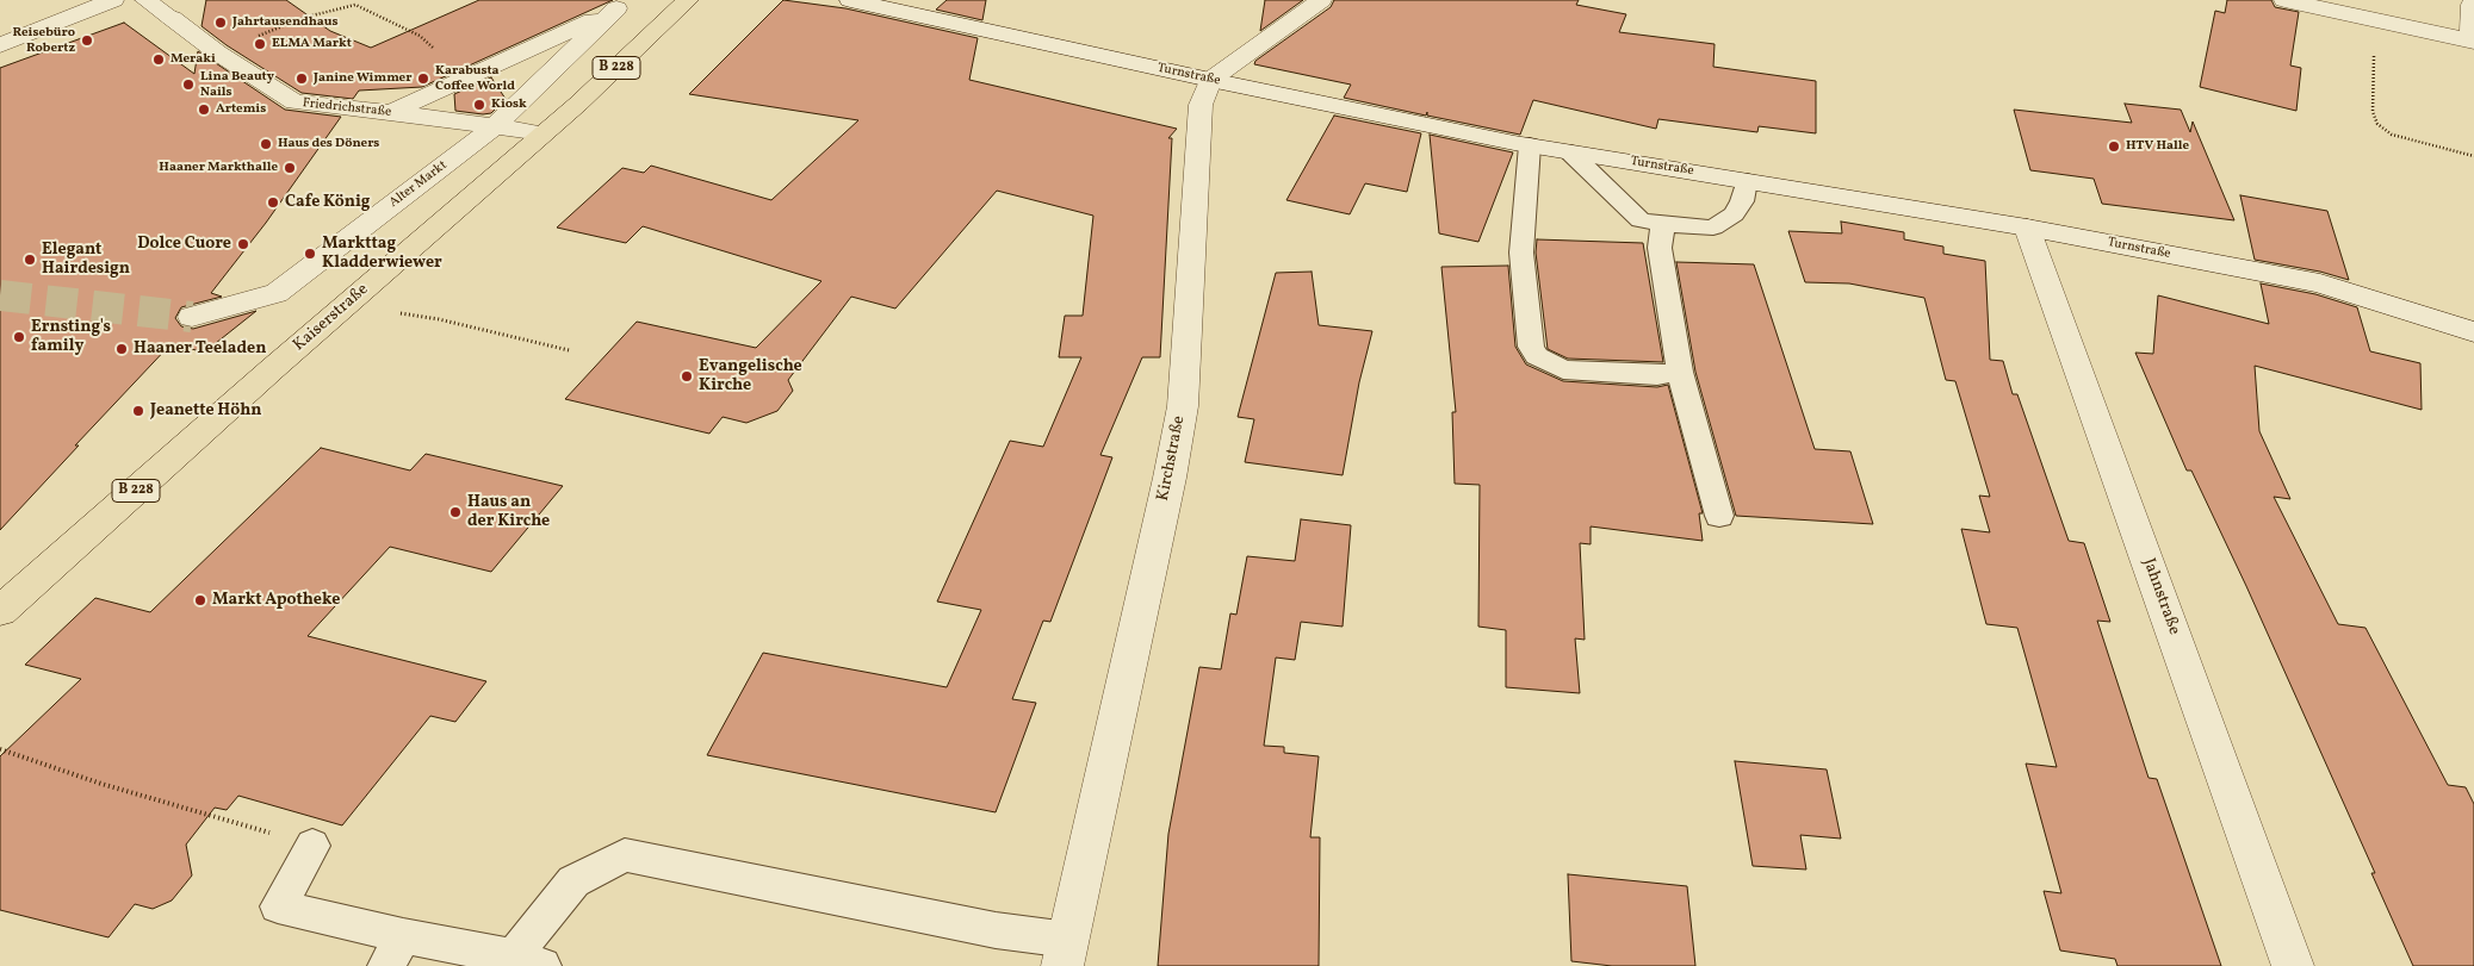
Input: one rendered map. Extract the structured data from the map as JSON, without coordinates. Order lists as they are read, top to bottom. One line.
{"streets":{"main road":["B 228","Kaiserstraße"],"street":["Turnstraße","Friedrichstraße","Alter Markt","Kirchstraße","Jahnstraße"]},"crossings":[["Turnstraße","Kirchstraße"],["Turnstraße","Jahnstraße"],["Friedrichstraße","Alter Markt"],["Friedrichstraße","Kaiserstraße"]],"places":["Jahrtausendhaus","Reisebüro Robertz","ELMA Markt","Meraki","Janine Wimmer","Karabusta Coffee World","Lina Beauty Nails","Kiosk","Artemis","Haus des Döners","HTV Halle","Haaner Markthalle","Cafe König","Dolce Cuore","Markttag Kladderwiewer","Elegant Hairdesign","Ernsting's family","Haaner Teeladen","Evangelische Kirche","Jeanette Höhn","Haus an der Kirche","Markt Apotheke"]}
